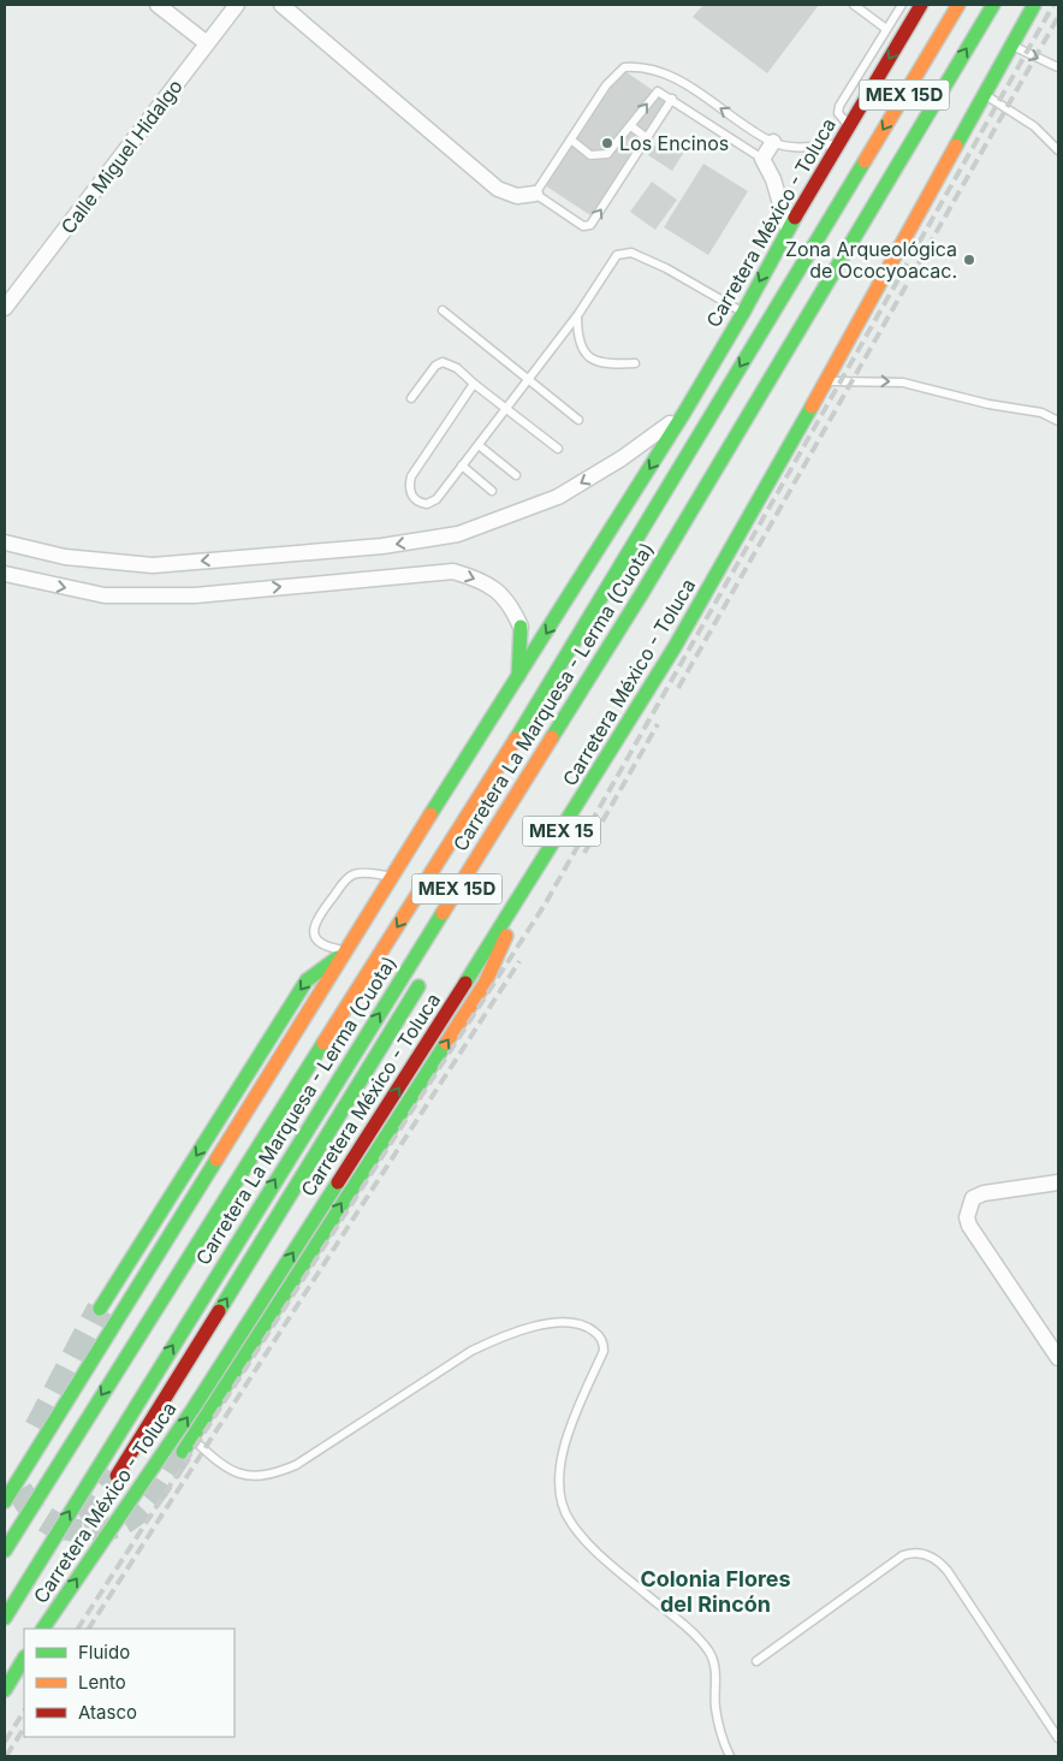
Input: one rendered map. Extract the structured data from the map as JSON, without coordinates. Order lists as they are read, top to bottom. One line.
{"streets":{"main road":["MEX 15D","Carretera México - Toluca","Carretera La Marquesa - Lerma (Cuota)","MEX 15"],"street":["Calle Miguel Hidalgo"]},"districts":["Colonia Flores del Rincón"],"places":["Los Encinos","Zona Arqueológica de Ococyoacac."],"legend":["Fluido","Lento","Atasco"]}
